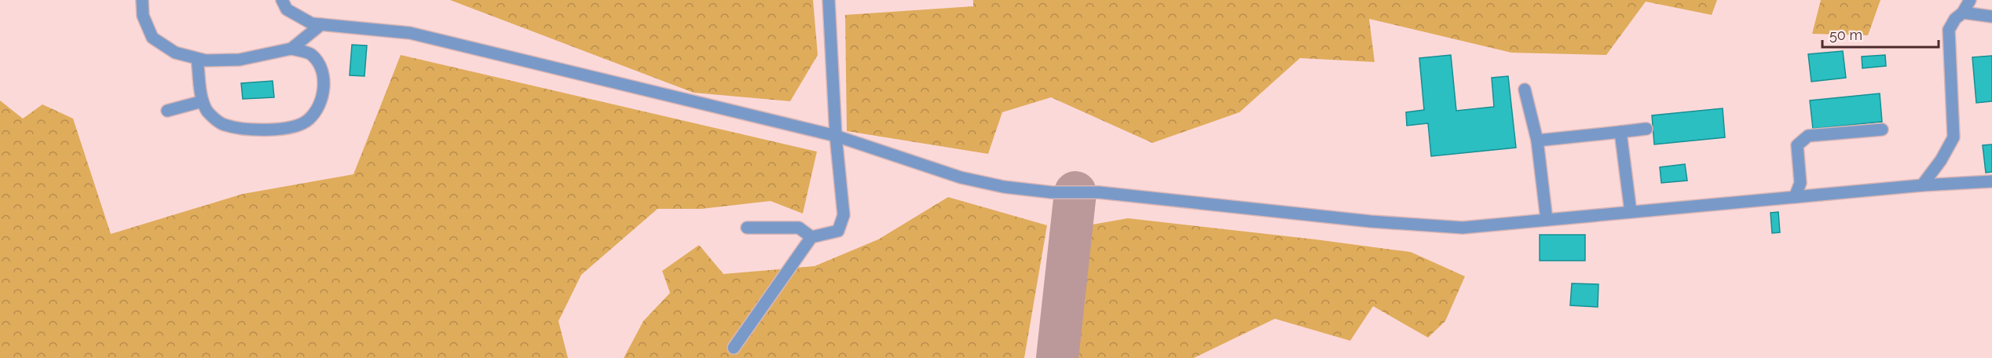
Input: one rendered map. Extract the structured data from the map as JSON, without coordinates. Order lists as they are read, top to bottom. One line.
{"scale_bar":"50 m"}
